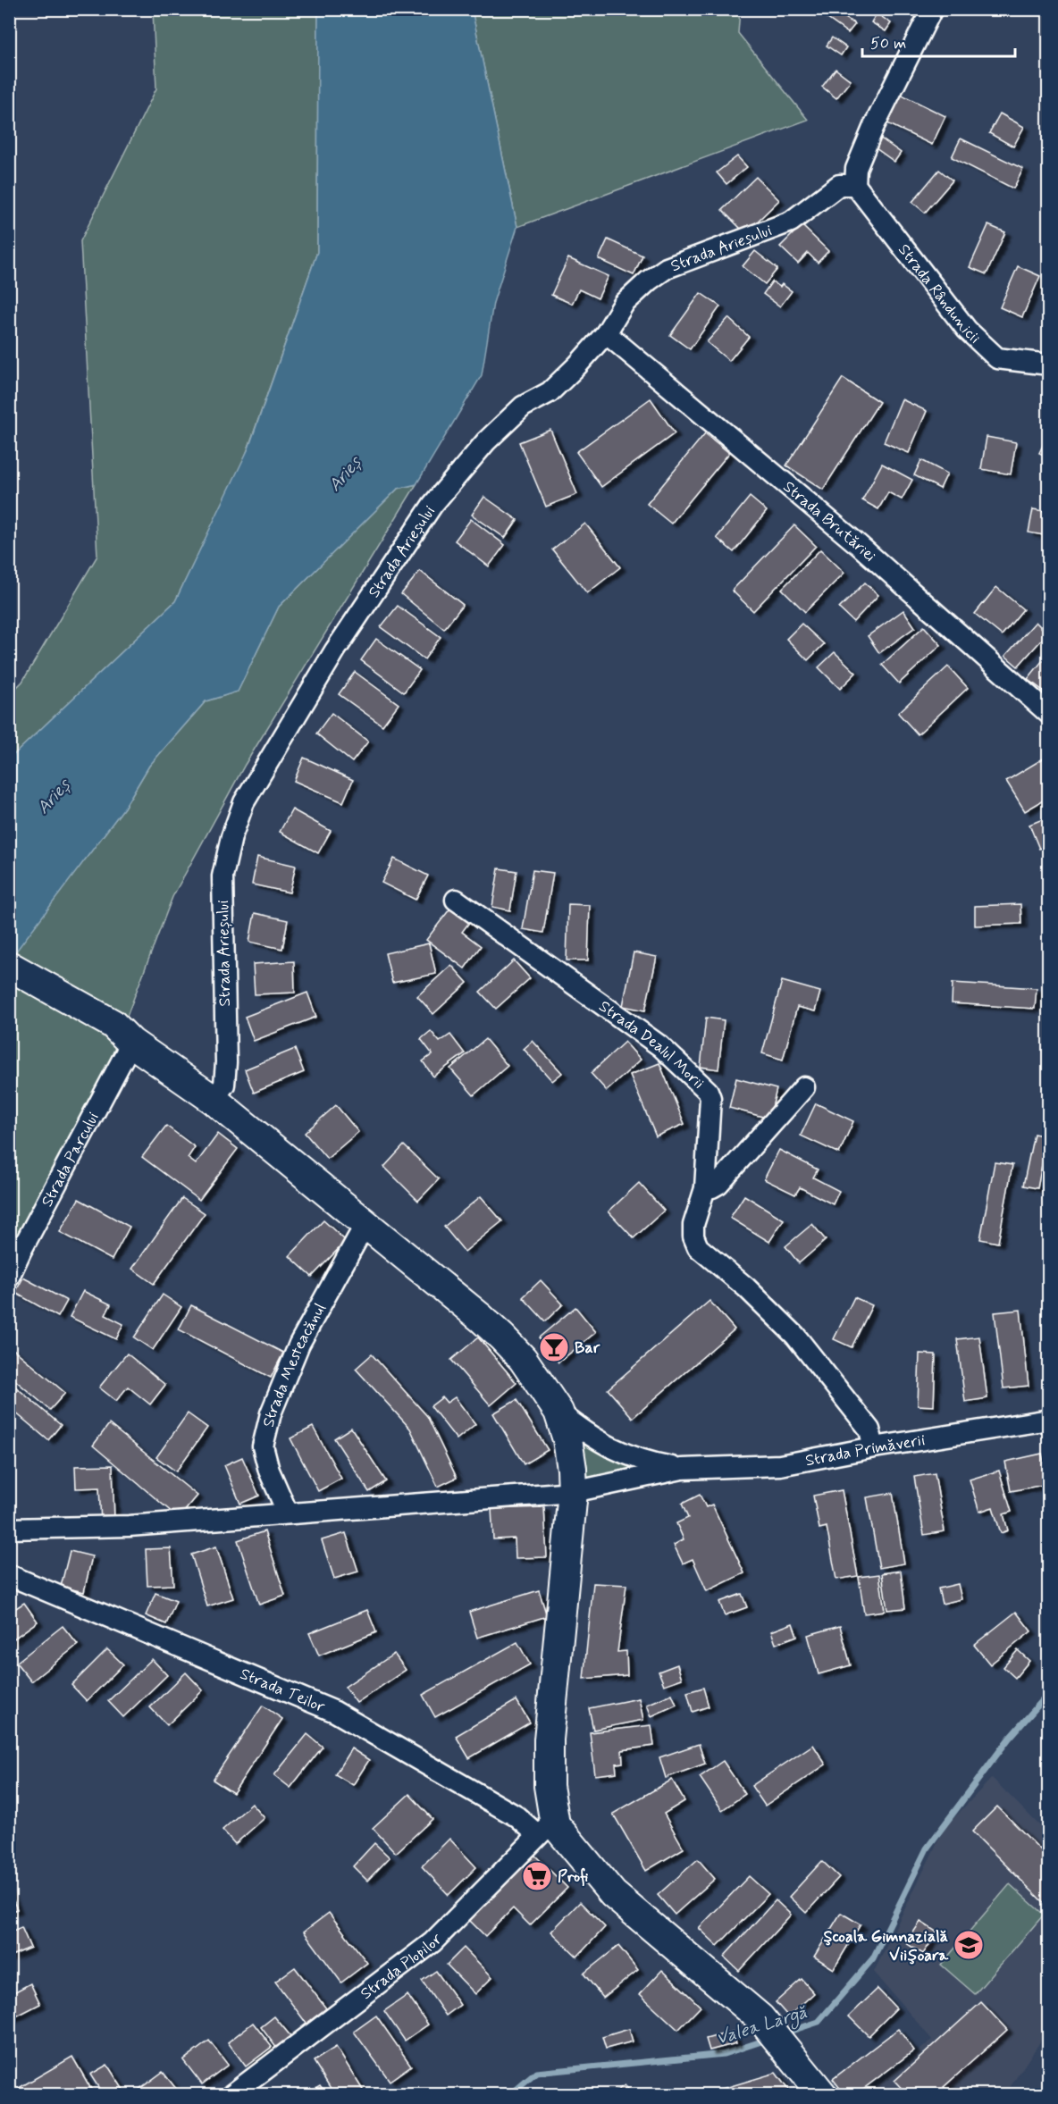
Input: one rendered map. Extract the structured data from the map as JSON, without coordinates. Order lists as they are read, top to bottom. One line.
{"streets":{"street":["Strada Arieșului","Strada Rândunicii","Strada Brutăriei","Strada Dealul Morii","Strada Parcului","Strada Mesteacănul","Strada Primăverii","Strada Teilor","Strada Plopilor"]},"crossings":[["Strada Arieșului","Strada Rândunicii"],["Strada Arieșului","Strada Brutăriei"],["Strada Dealul Morii","Strada Primăverii"],["Strada Teilor","Strada Plopilor"]],"water":["Arieș","Valea Largă"],"places":{"bar":["Bar"],"supermarket":["Profi"],"school or university":["Şcoala Gimnazială Viişoara"]},"scale_bar":"50 m"}
